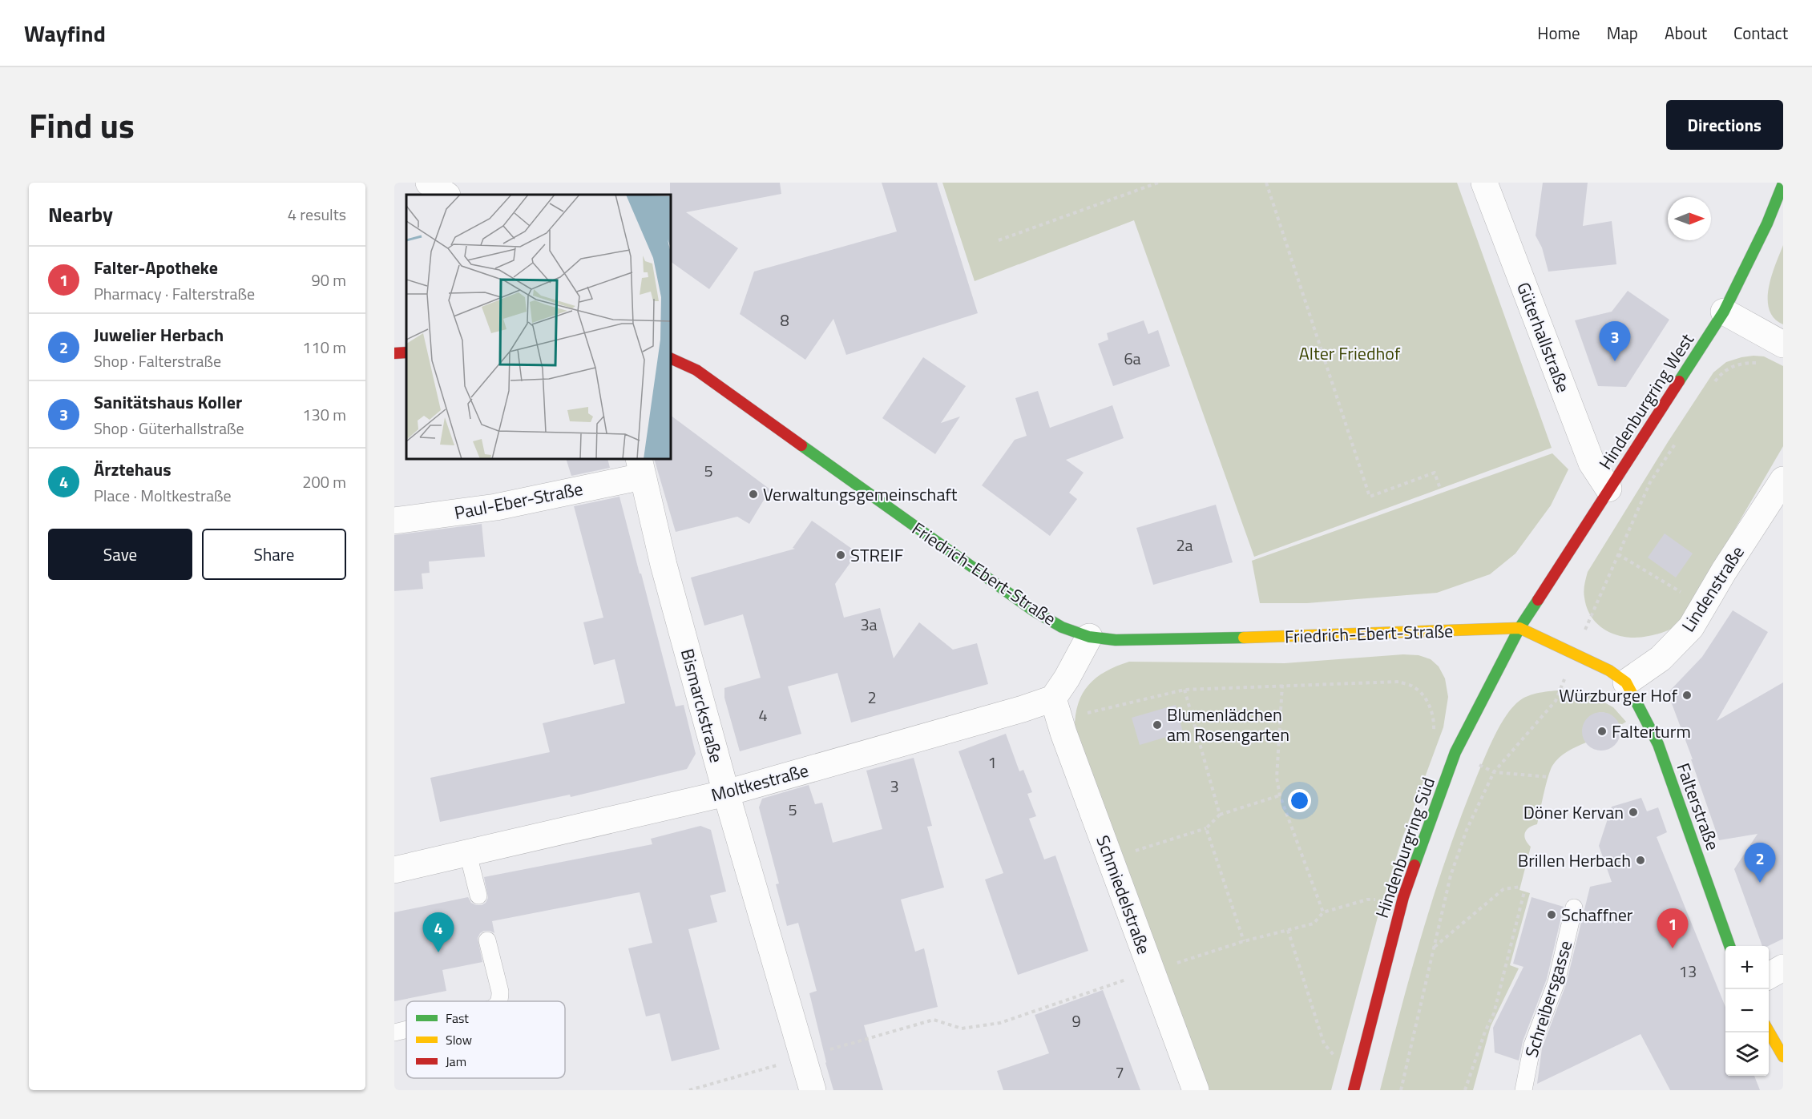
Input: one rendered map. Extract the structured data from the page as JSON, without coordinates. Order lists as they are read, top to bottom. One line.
{"streets":{"street":["Güterhallstraße","Hindenburgring West","Paul-Eber-Straße","Friedrich-Ebert-Straße","Lindenstraße","Bismarckstraße","Moltkestraße","Falterstraße","Hindenburgring Süd","Schmiedelstraße"],"lane":["Schreibersgasse"]},"crossings":[["Güterhallstraße","Hindenburgring West"],["Hindenburgring West","Friedrich-Ebert-Straße"],["Hindenburgring West","Falterstraße"],["Hindenburgring West","Hindenburgring Süd"],["Paul-Eber-Straße","Bismarckstraße"],["Friedrich-Ebert-Straße","Falterstraße"],["Friedrich-Ebert-Straße","Hindenburgring Süd"],["Lindenstraße","Falterstraße"],["Bismarckstraße","Moltkestraße"],["Moltkestraße","Schmiedelstraße"],["Falterstraße","Hindenburgring Süd"]],"parks":["Alter Friedhof"],"places":["Verwaltungsgemeinschaft","STREIF","Würzburger Hof","Blumenlädchen am Rosengarten","Falterturm","Döner Kervan","Brillen Herbach","Schaffner"],"house_numbers":["8","6a","5","2a","3a","2","4","1","3","5","13","9","7"],"legend":["Fast","Slow","Jam"],"north":"right","page":{"header":"Wayfind","nav":["Home","Map","About","Contact"],"title":"Find us","buttons":["Directions",["Save","Share"]],"heading":["Nearby","4 results"],"list":[{"mark":"1","name":"Falter-Apotheke","note":"Pharmacy · Falterstraße","value":"90 m"},{"mark":"2","name":"Juwelier Herbach","note":"Shop · Falterstraße","value":"110 m"},{"mark":"3","name":"Sanitätshaus Koller","note":"Shop · Güterhallstraße","value":"130 m"},{"mark":"4","name":"Ärztehaus","note":"Place · Moltkestraße","value":"200 m"}],"pins":["3","2","1","4"],"map_buttons":["+","−"]}}
